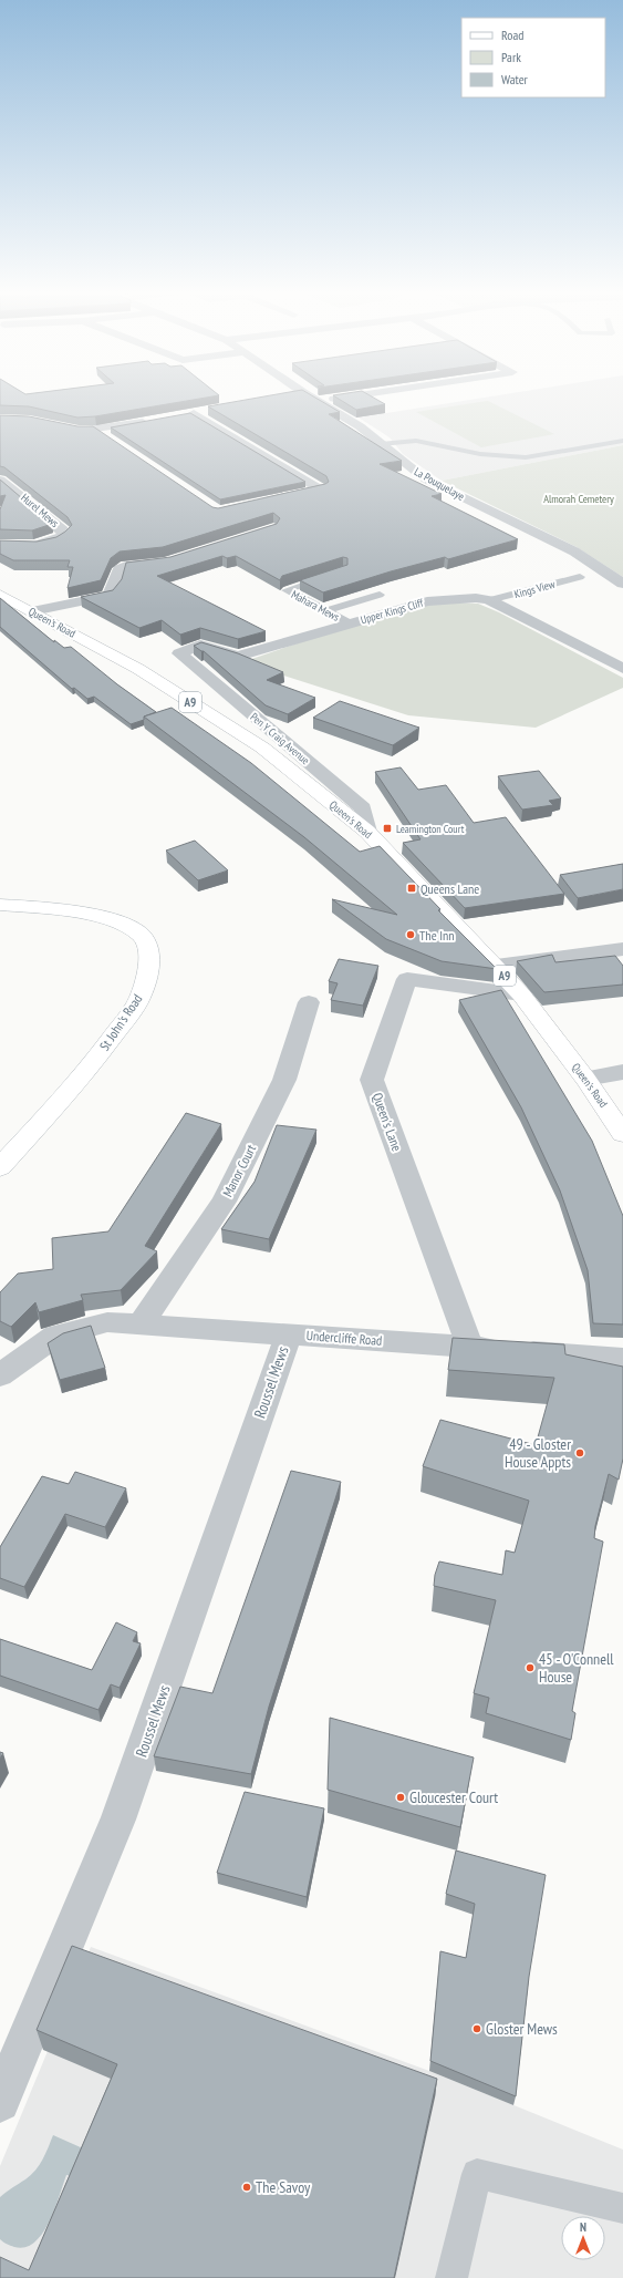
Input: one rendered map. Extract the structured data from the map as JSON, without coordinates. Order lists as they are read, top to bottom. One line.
{"streets":{"main road":["Queen's Road","A9","St John's Road"],"street":["La Pouquelaye","Hurel Mews","Upper Kings Cliff","Pen Y Craig Avenue","Queen's Lane","Manor Court","Undercliffe Road","Roussel Mews"],"lane":["Kings View","Mahara Mews"]},"crossings":[["Kings View","Upper Kings Cliff"],["Mahara Mews","Upper Kings Cliff"],["Upper Kings Cliff","Pen Y Craig Avenue"],["Queen's Road","Pen Y Craig Avenue"],["Queen's Road","Queen's Lane"],["Queen's Lane","Undercliffe Road"],["Manor Court","Undercliffe Road"],["Undercliffe Road","Roussel Mews"]],"parks":["Almorah Cemetery"],"places":{"transit":["Leamington Court","Queens Lane"],"other":["The Inn","49 - Gloster House Appts","45 - O'Connell House","Gloucester Court","Gloster Mews","The Savoy"]},"legend":["Road","Park","Water"],"north":"top"}
